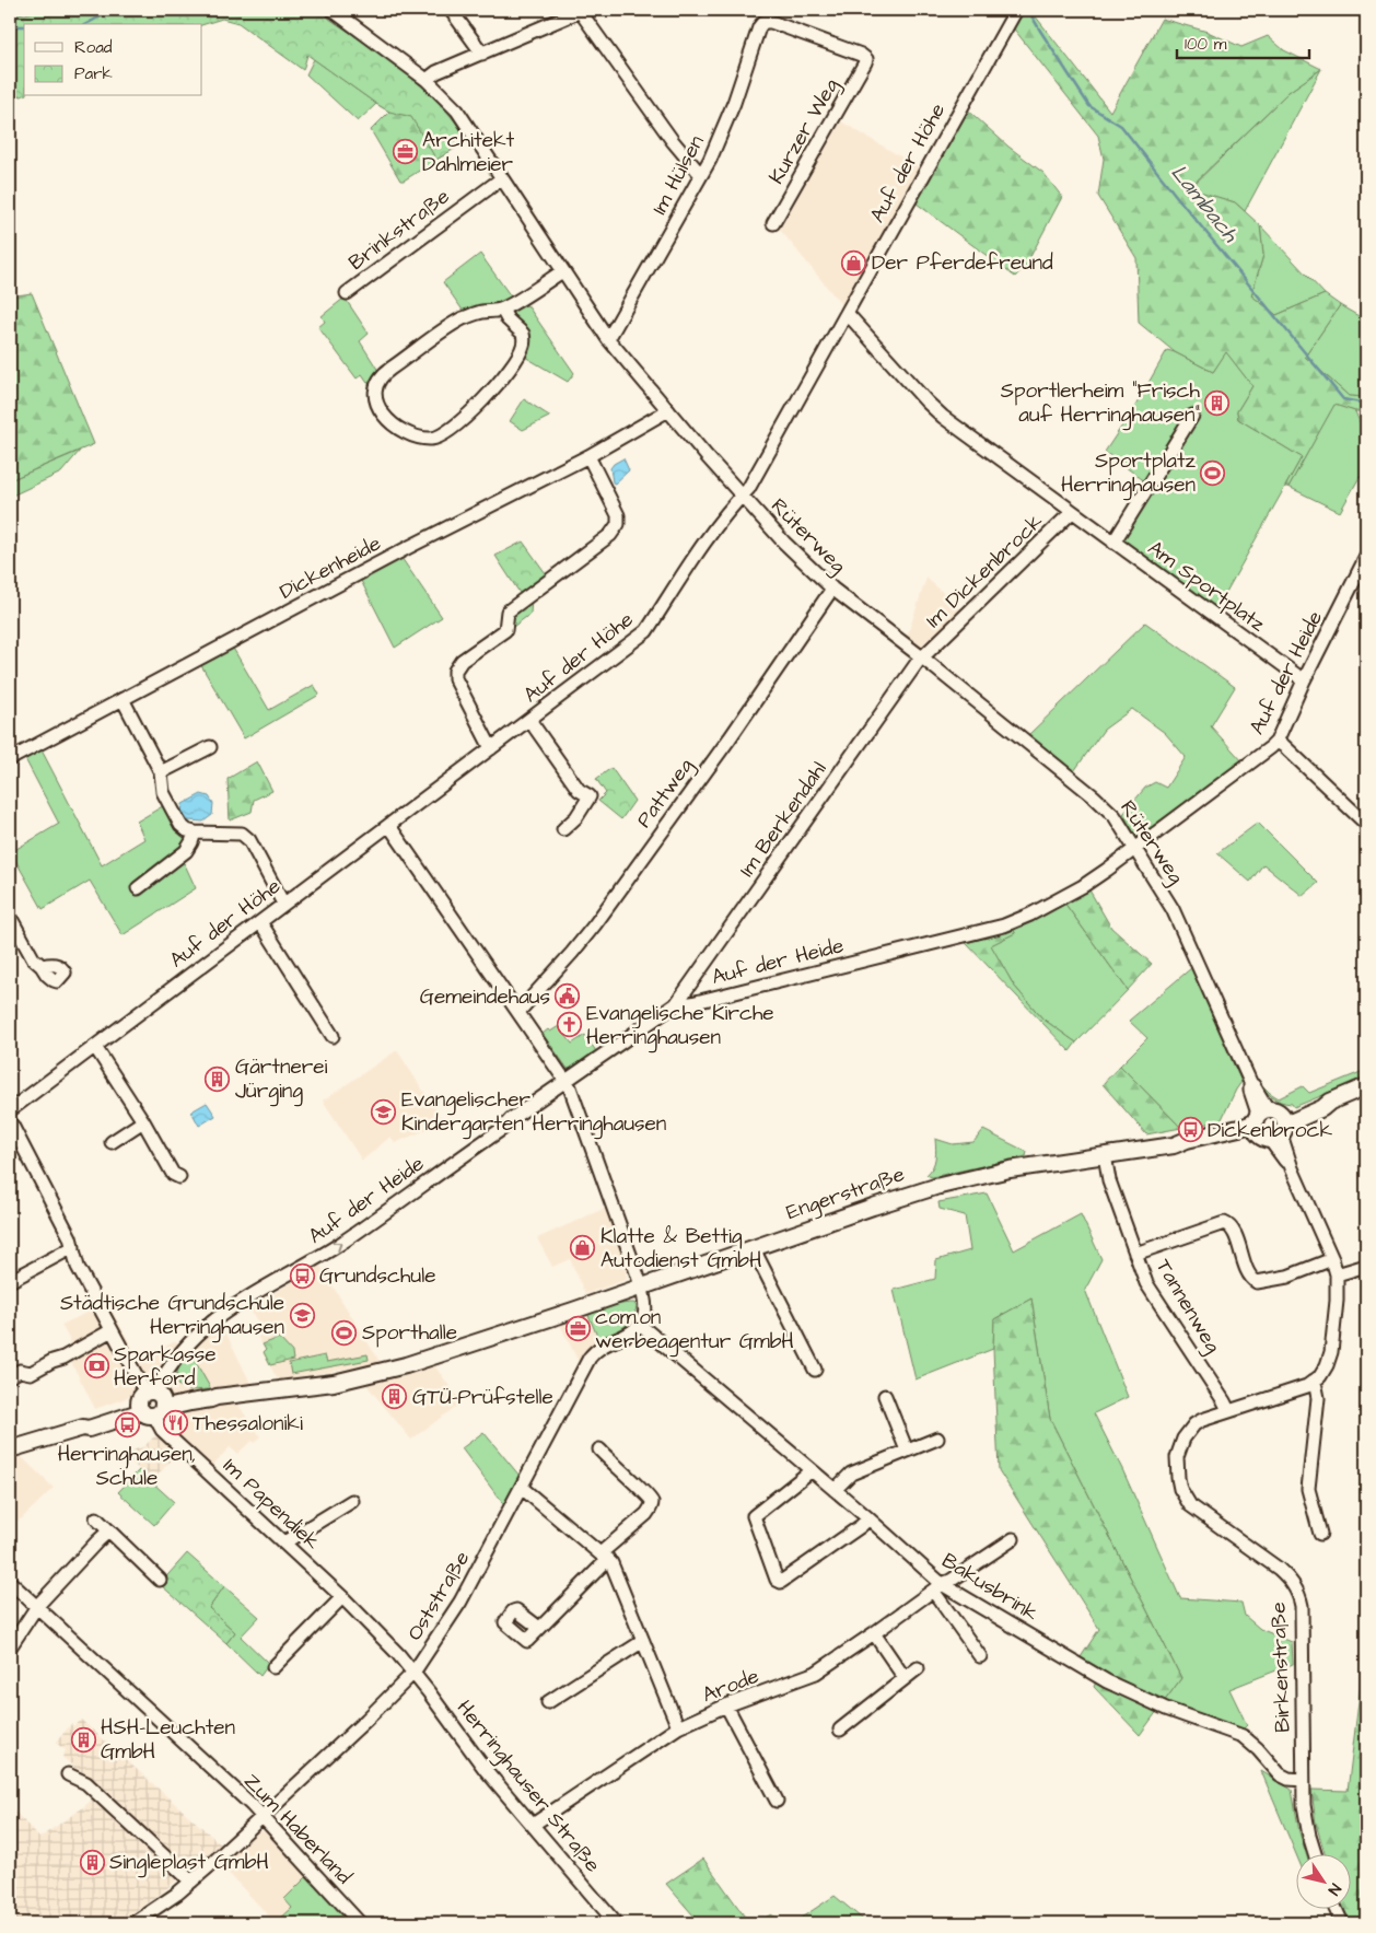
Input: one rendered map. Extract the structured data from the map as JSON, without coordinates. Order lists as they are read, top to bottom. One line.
{"streets":{"main road":["Engerstraße"],"street":["Kurzer Weg","Auf der Höhe","Im Hülsen","Brinkstraße","Rüterweg","Dickenheide","Im Dickenbrock","Am Sportplatz","Auf der Heide","Pattweg","Im Berkendahl","Tannenweg","Im Papendiek","Bakusbrink","Oststraße","Birkenstraße","Arode","Herringhauser Straße","Zum Haberland"]},"crossings":[["Kurzer Weg","Im Hülsen"],["Auf der Höhe","Rüterweg"],["Auf der Höhe","Am Sportplatz"],["Im Hülsen","Rüterweg"],["Brinkstraße","Rüterweg"],["Rüterweg","Dickenheide"],["Rüterweg","Im Dickenbrock"],["Rüterweg","Auf der Heide"],["Rüterweg","Pattweg"],["Rüterweg","Im Berkendahl"],["Rüterweg","Engerstraße"],["Im Dickenbrock","Am Sportplatz"],["Im Dickenbrock","Im Berkendahl"],["Am Sportplatz","Auf der Heide"],["Auf der Heide","Im Berkendahl"],["Auf der Heide","Engerstraße"],["Auf der Heide","Im Papendiek"],["Engerstraße","Tannenweg"],["Engerstraße","Im Papendiek"],["Tannenweg","Birkenstraße"],["Im Papendiek","Oststraße"],["Im Papendiek","Herringhauser Straße"],["Bakusbrink","Oststraße"],["Bakusbrink","Birkenstraße"],["Bakusbrink","Arode"],["Oststraße","Herringhauser Straße"],["Oststraße","Zum Haberland"],["Arode","Herringhauser Straße"]],"water":["Lambach"],"places":{"office":["Architekt Dahlmeier","com.on werbeagentur GmbH"],"shop":["Der Pferdefreund","Klatte & Bettig Autodienst GmbH"],"building":["Sportlerheim \"Frisch auf Herringhausen\"","Gärtnerei Jürging","GTÜ-Prüfstelle","HSH-Leuchten GmbH","Singleplast GmbH"],"sports":["Sportplatz Herringhausen","Sporthalle"],"public building":["Gemeindehaus"],"church":["Evangelische Kirche Herringhausen"],"school or university":["Evangelischer Kindergarten Herringhausen","Städtische Grundschule Herringhausen"],"bus stop":["Dickenbrock","Grundschule","Herringhausen, Schule"],"bank":["Sparkasse Herford"],"restaurant":["Thessaloniki"]},"legend":["Road","Park"],"scale_bar":"100 m","north":"bottom right"}
